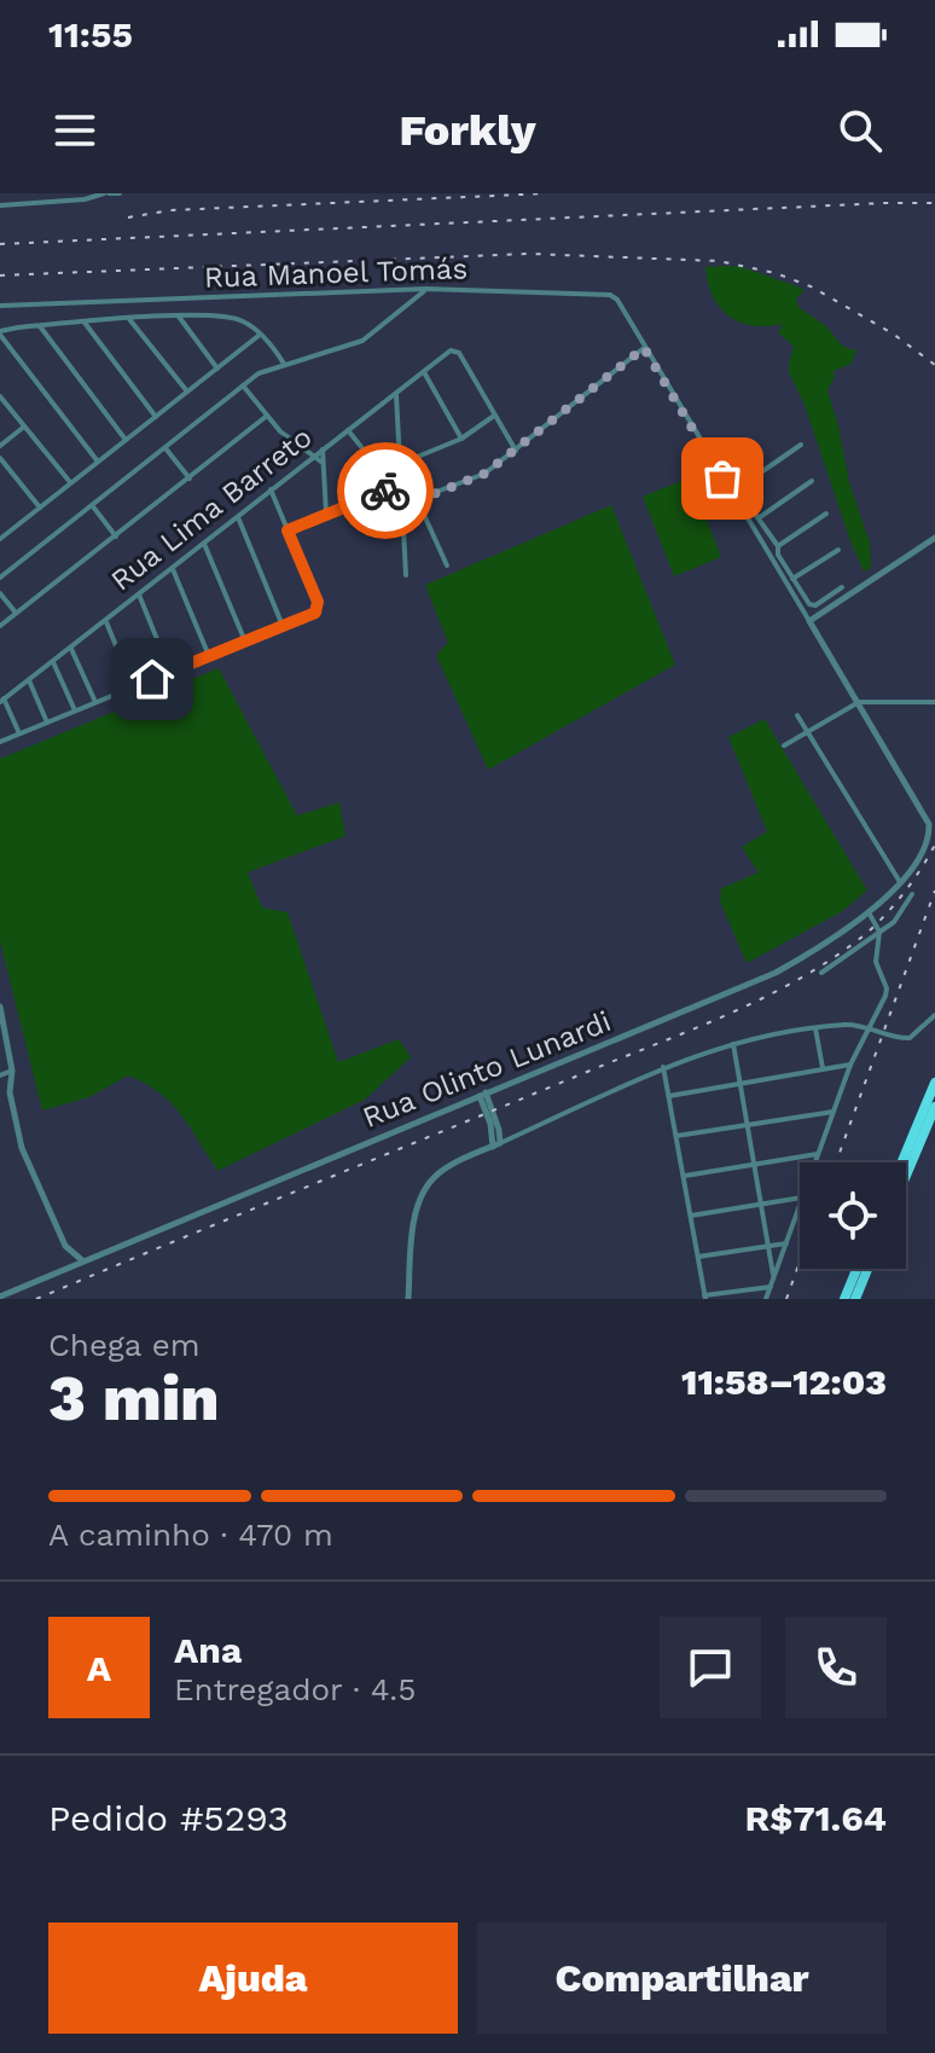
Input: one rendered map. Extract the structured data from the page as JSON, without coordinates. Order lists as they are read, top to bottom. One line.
{"streets":{"street":["Rua Manoel Tomás","Rua Lima Barreto","Rua Olinto Lunardi"]},"page":{"status":"11:55","header":"Forkly","heading":["3 min","Chega em","11:58–12:03"],"panel":["Ana","Entregador · 4.5","Pedido #5293","R$71.64"],"bar":"A caminho · 470 m","round":"A","buttons":["Ajuda","Compartilhar"]}}
